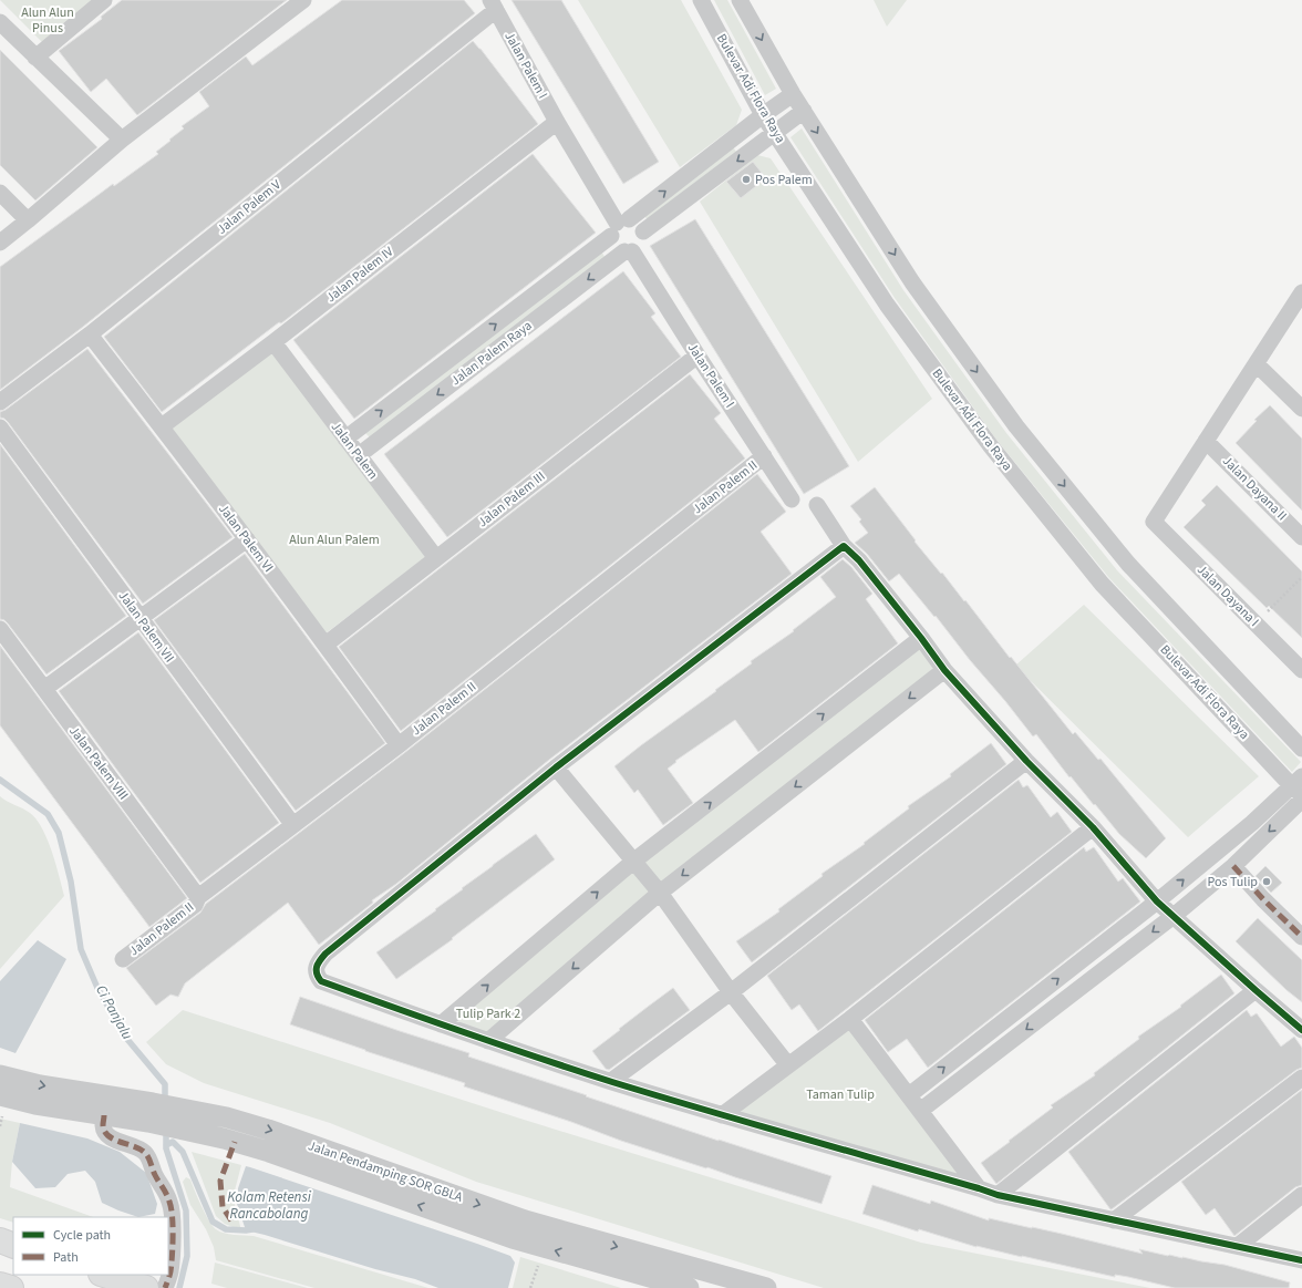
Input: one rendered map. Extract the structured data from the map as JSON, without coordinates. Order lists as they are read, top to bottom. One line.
{"streets":{"street":["Jalan Palem I","Bulevar Adi Flora Raya","Jalan Palem V","Jalan Palem IV","Jalan Palem Raya","Jalan Palem","Jalan Palem II","Jalan Dayana II","Jalan Palem III","Jalan Palem VI","Jalan Dayana I","Jalan Palem VII","Jalan Palem VIII","Jalan Pendamping SOR GBLA"]},"crossings":[["Jalan Palem I","Jalan Palem V"],["Jalan Palem I","Jalan Palem IV"],["Jalan Palem I","Jalan Palem Raya"],["Jalan Palem I","Jalan Palem II"],["Jalan Palem I","Jalan Palem III"],["Bulevar Adi Flora Raya","Jalan Palem Raya"],["Jalan Palem V","Jalan Palem VI"],["Jalan Palem IV","Jalan Palem"],["Jalan Palem IV","Jalan Palem VI"],["Jalan Palem Raya","Jalan Palem"],["Jalan Palem","Jalan Palem III"],["Jalan Palem II","Jalan Palem VI"],["Jalan Palem II","Jalan Palem VII"],["Jalan Palem II","Jalan Palem VIII"],["Jalan Dayana II","Jalan Dayana I"],["Jalan Palem III","Jalan Palem VI"]],"water":["Ci Panjalu","Kolam Retensi Rancabolang"],"parks":["Alun Alun Pinus","Alun Alun Palem","Tulip Park 2","Taman Tulip"],"places":["Pos Palem","Pos Tulip"],"legend":["Cycle path","Path"]}
